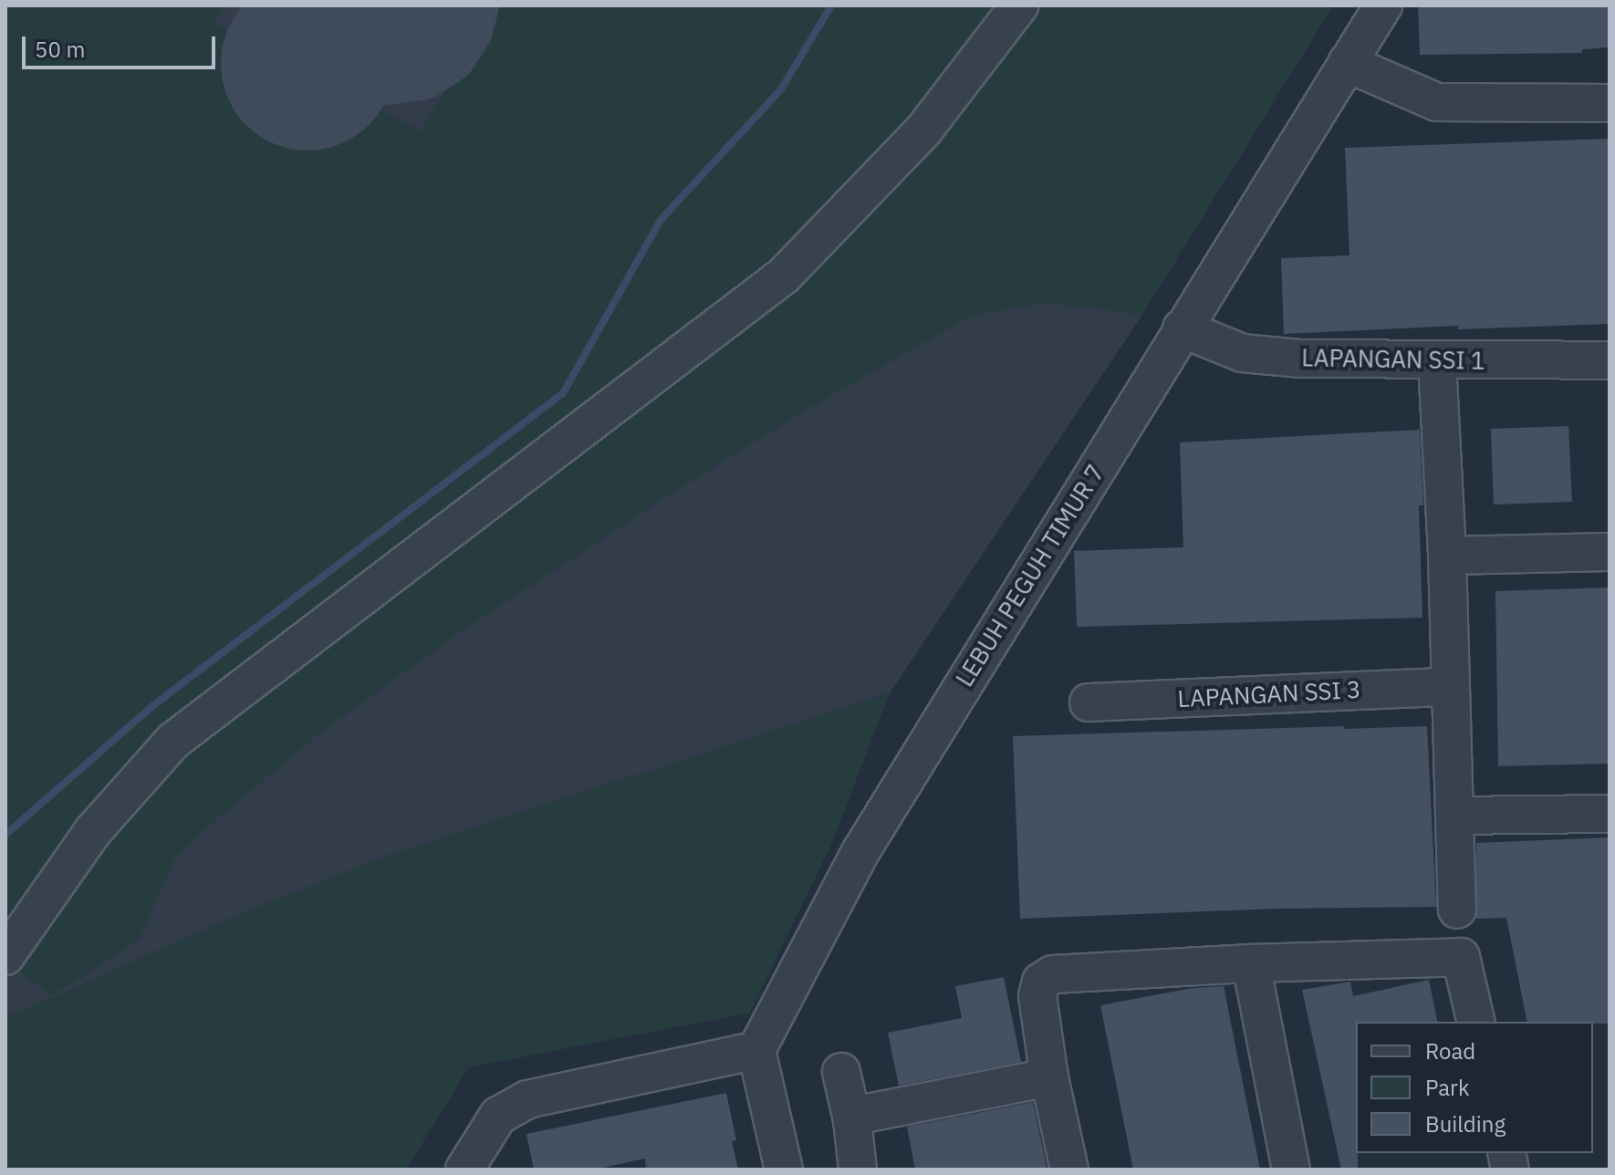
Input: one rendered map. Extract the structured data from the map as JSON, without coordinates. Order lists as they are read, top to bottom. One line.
{"streets":{"street":["LAPANGAN SSI 1","LEBUH PEGUH TIMUR 7","LAPANGAN SSI 3"]},"crossings":[["LAPANGAN SSI 1","LEBUH PEGUH TIMUR 7"]],"legend":["Road","Park","Building"],"scale_bar":"50 m"}
